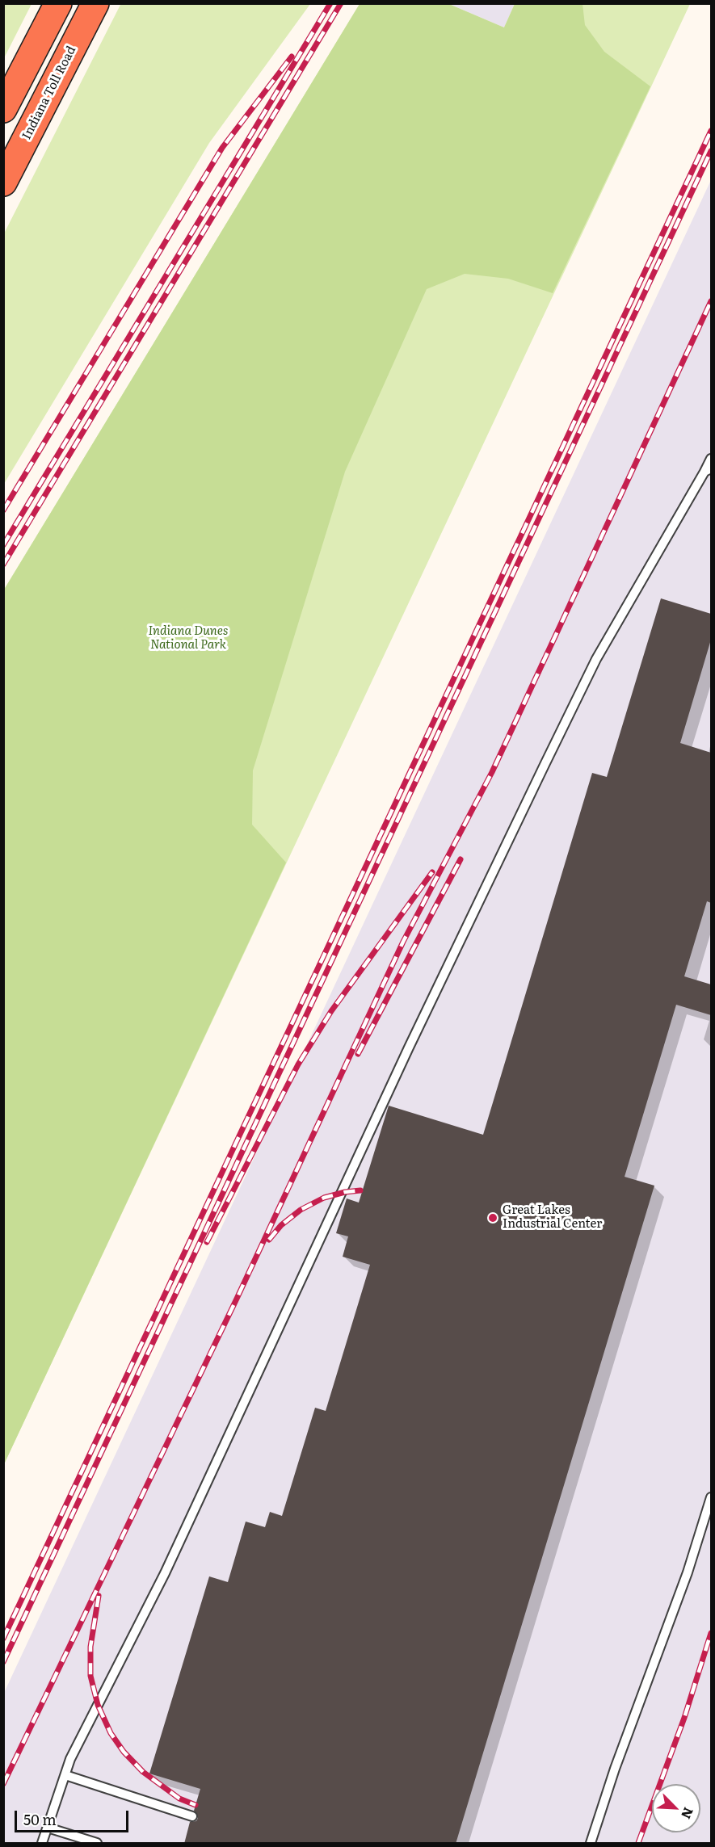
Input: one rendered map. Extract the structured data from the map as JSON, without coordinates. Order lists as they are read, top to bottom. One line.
{"streets":{"highway":["Indiana Toll Road"]},"parks":["Indiana Dunes National Park"],"places":["Great Lakes Industrial Center"],"scale_bar":"50 m","north":"bottom right"}
